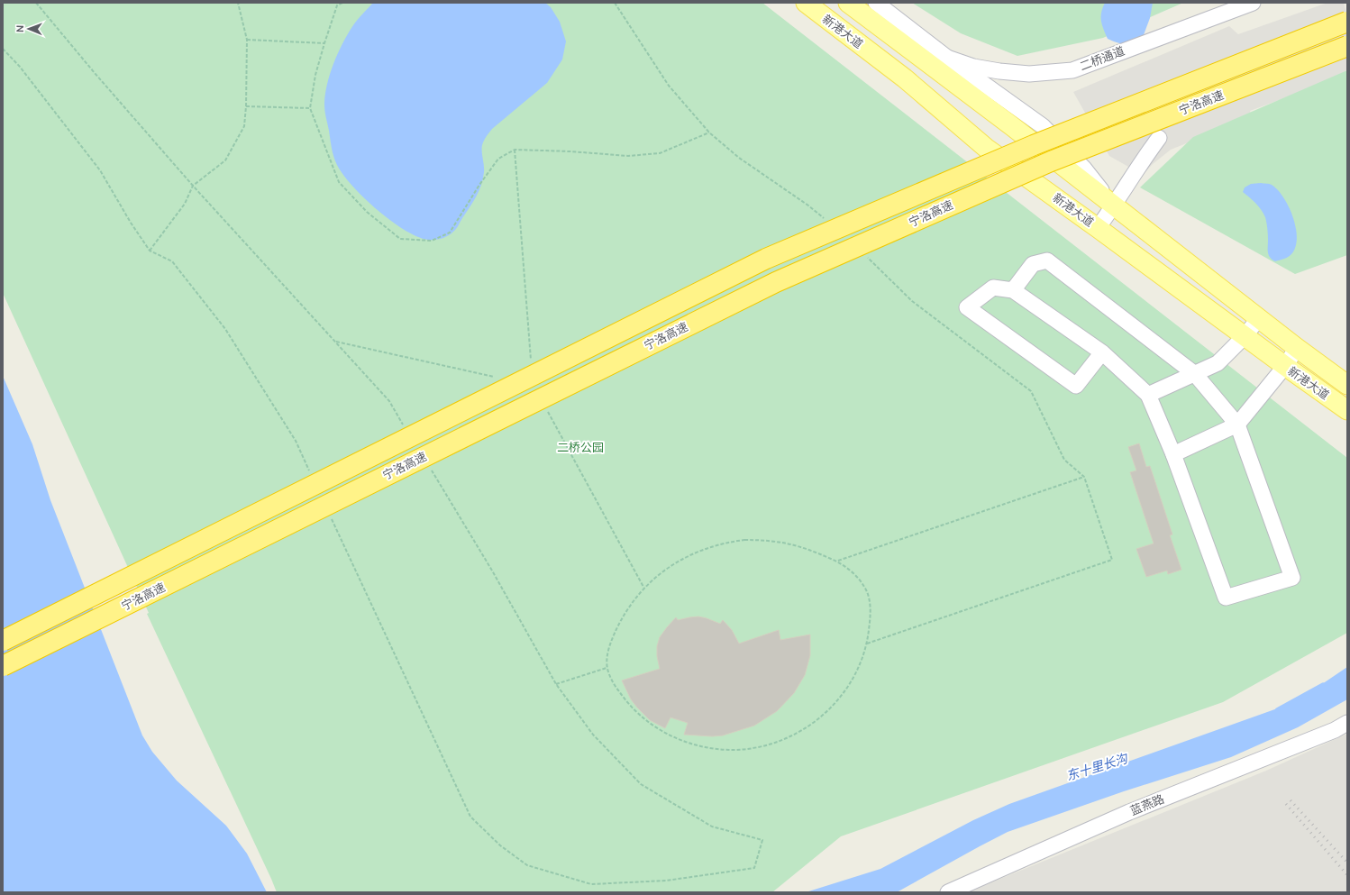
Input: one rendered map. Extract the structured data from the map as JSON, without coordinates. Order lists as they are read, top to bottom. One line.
{"streets":{"highway":["宁洛高速"],"main road":["新港大道"],"street":["二桥通道","蓝燕路"]},"water":["东十里长沟"],"parks":["二桥公园"],"north":"left"}
